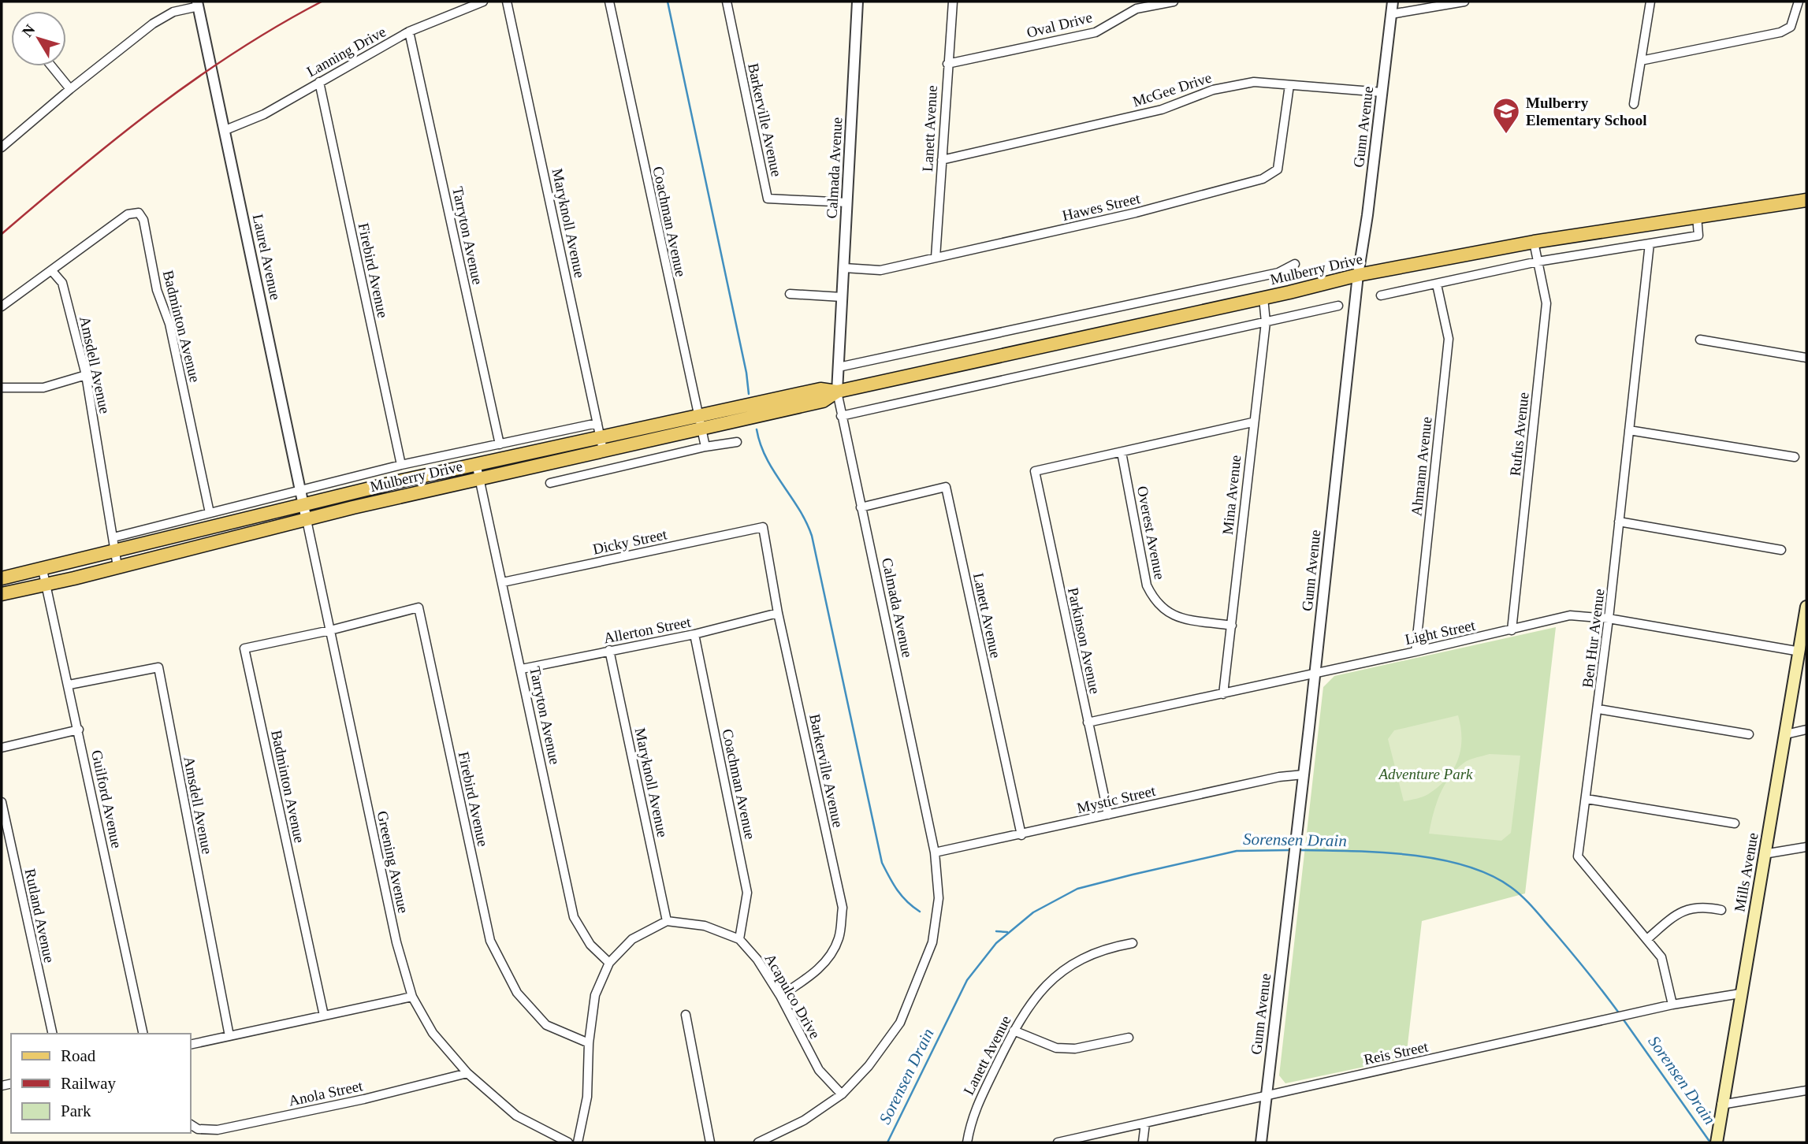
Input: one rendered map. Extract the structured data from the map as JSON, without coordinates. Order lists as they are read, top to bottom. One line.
{"streets":{"main road":["Mulberry Drive","Mills Avenue"],"street":["Oval Drive","Lanning Drive","McGee Drive","Barkerville Avenue","Gunn Avenue","Lanett Avenue","Calmada Avenue","Hawes Street","Coachman Avenue","Maryknoll Avenue","Tarryton Avenue","Laurel Avenue","Firebird Avenue","Badminton Avenue","Amsdell Avenue","Rufus Avenue","Ahmann Avenue","Mina Avenue","Overest Avenue","Dicky Street","Allerton Street","Light Street","Ben Hur Avenue","Parkinson Avenue","Guilford Avenue","Mystic Street","Greening Avenue","Rutland Avenue","Acapulco Drive","Reis Street","Anola Street"]},"crossings":[["Oval Drive","Lanett Avenue"],["Lanning Drive","Tarryton Avenue"],["Lanning Drive","Laurel Avenue"],["Lanning Drive","Firebird Avenue"],["McGee Drive","Gunn Avenue"],["McGee Drive","Lanett Avenue"],["McGee Drive","Hawes Street"],["Barkerville Avenue","Calmada Avenue"],["Barkerville Avenue","Dicky Street"],["Barkerville Avenue","Allerton Street"],["Barkerville Avenue","Acapulco Drive"],["Gunn Avenue","Mulberry Drive"],["Gunn Avenue","Light Street"],["Gunn Avenue","Mystic Street"],["Gunn Avenue","Reis Street"],["Lanett Avenue","Calmada Avenue"],["Lanett Avenue","Hawes Street"],["Lanett Avenue","Mystic Street"],["Calmada Avenue","Hawes Street"],["Calmada Avenue","Mulberry Drive"],["Calmada Avenue","Mystic Street"],["Calmada Avenue","Acapulco Drive"],["Coachman Avenue","Mulberry Drive"],["Coachman Avenue","Allerton Street"],["Coachman Avenue","Acapulco Drive"],["Maryknoll Avenue","Mulberry Drive"],["Maryknoll Avenue","Allerton Street"],["Maryknoll Avenue","Acapulco Drive"],["Tarryton Avenue","Mulberry Drive"],["Tarryton Avenue","Dicky Street"],["Tarryton Avenue","Allerton Street"],["Laurel Avenue","Mulberry Drive"],["Laurel Avenue","Greening Avenue"],["Mulberry Drive","Amsdell Avenue"],["Mulberry Drive","Rufus Avenue"],["Mulberry Drive","Mina Avenue"],["Mulberry Drive","Guilford Avenue"],["Mulberry Drive","Greening Avenue"],["Firebird Avenue","Badminton Avenue"],["Firebird Avenue","Greening Avenue"],["Badminton Avenue","Amsdell Avenue"],["Badminton Avenue","Greening Avenue"],["Amsdell Avenue","Guilford Avenue"],["Rufus Avenue","Light Street"],["Ahmann Avenue","Light Street"],["Mina Avenue","Overest Avenue"],["Mina Avenue","Light Street"],["Overest Avenue","Parkinson Avenue"],["Light Street","Ben Hur Avenue"],["Light Street","Parkinson Avenue"],["Light Street","Mills Avenue"],["Ben Hur Avenue","Reis Street"],["Parkinson Avenue","Mystic Street"],["Greening Avenue","Anola Street"],["Mills Avenue","Reis Street"]],"water":["Sorensen Drain"],"parks":["Adventure Park"],"places":{"school or university":["Mulberry Elementary School"]},"legend":["Road","Railway","Park"],"north":"top left"}
